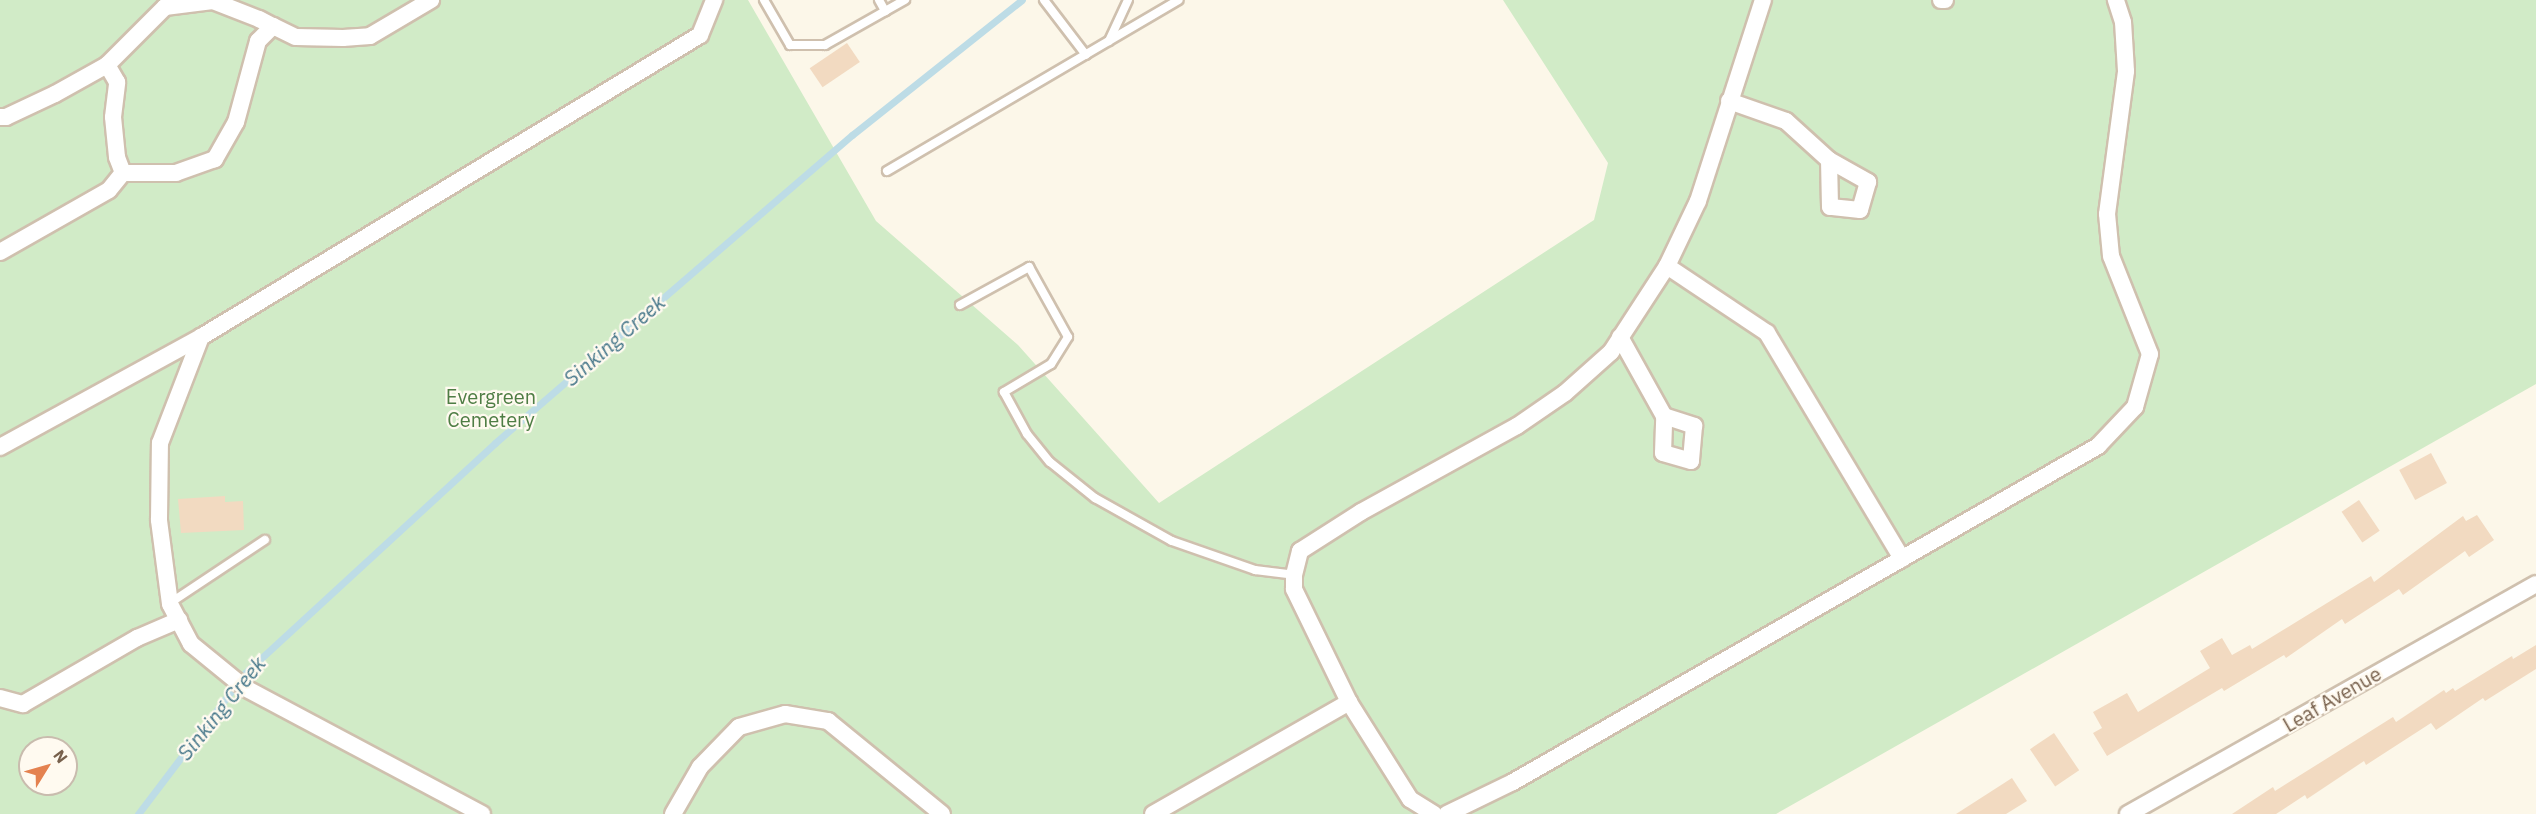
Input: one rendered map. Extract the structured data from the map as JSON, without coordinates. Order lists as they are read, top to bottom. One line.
{"streets":{"street":["Leaf Avenue"]},"water":["Sinking Creek"],"parks":["Evergreen Cemetery"],"north":"top right"}
